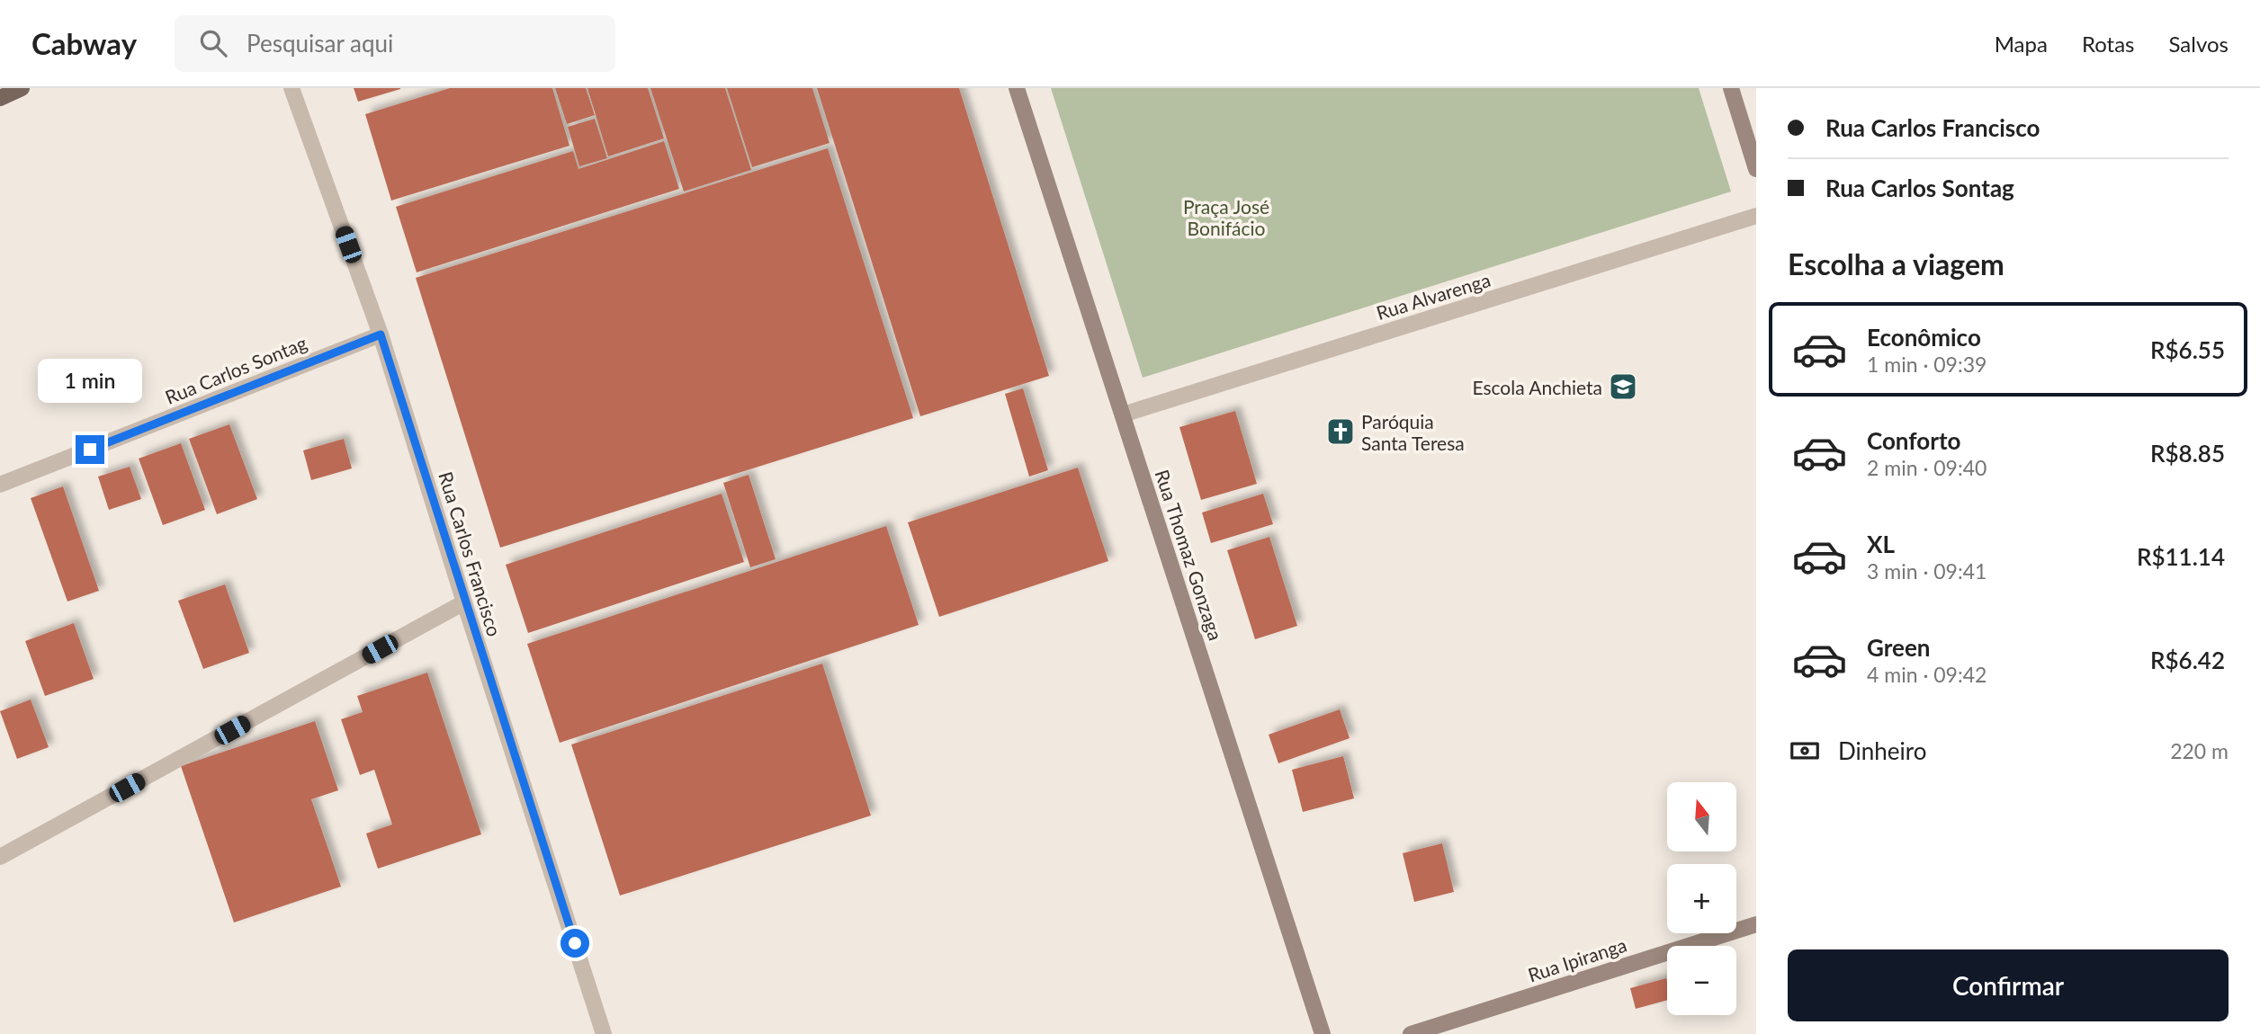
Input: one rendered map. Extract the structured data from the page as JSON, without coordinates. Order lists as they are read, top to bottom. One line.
{"streets":{"street":["Rua Alvarenga","Rua Carlos Sontag","Rua Carlos Francisco","Rua Thomaz Gonzaga","Rua Ipiranga"]},"crossings":[["Rua Alvarenga","Rua Thomaz Gonzaga"],["Rua Carlos Sontag","Rua Carlos Francisco"]],"parks":["Praça José Bonifácio"],"places":{"school or university":["Escola Anchieta"],"church":["Paróquia Santa Teresa"]},"north":"top","page":{"header":"Cabway","search":"Pesquisar aqui","nav":["Mapa","Rotas","Salvos"],"banner":["Rua Carlos Francisco","Rua Carlos Sontag"],"heading":"Escolha a viagem","list":[{"name":"Econômico","note":"1 min · 09:39","value":"R$6.55"},{"name":"Conforto","note":"2 min · 09:40","value":"R$8.85"},{"name":"XL","note":"3 min · 09:41","value":"R$11.14"},{"name":"Green","note":"4 min · 09:42","value":"R$6.42"}],"bubble":"1 min","pay":["Dinheiro","220 m"],"map_buttons":["+","−"],"buttons":"Confirmar"}}
